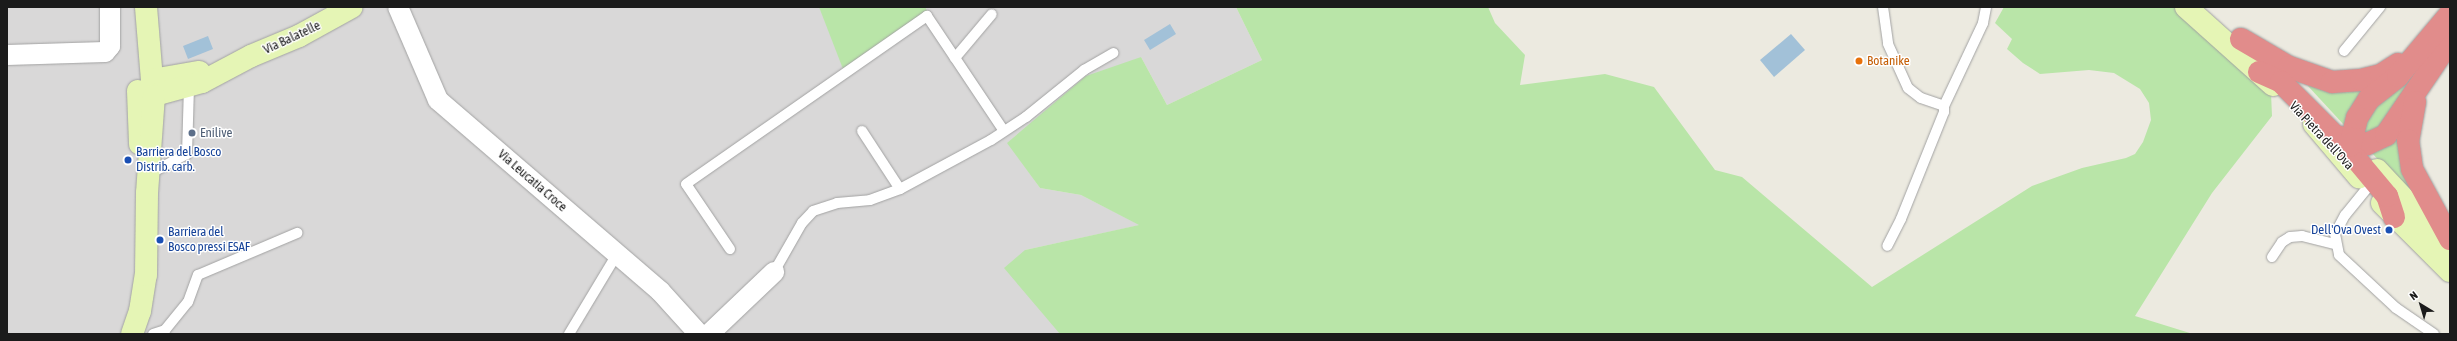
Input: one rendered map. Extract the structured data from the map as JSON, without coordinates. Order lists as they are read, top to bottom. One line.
{"streets":{"main road":["Via Balatelle","Via Pietra dell'Ova"],"street":["Via Leucatia Croce"]},"places":["Botanike","Enilive","Barriera del Bosco Distrib. carb.","Dell'Ova Ovest","Barriera del Bosco pressi ESAF"],"north":"top left"}
